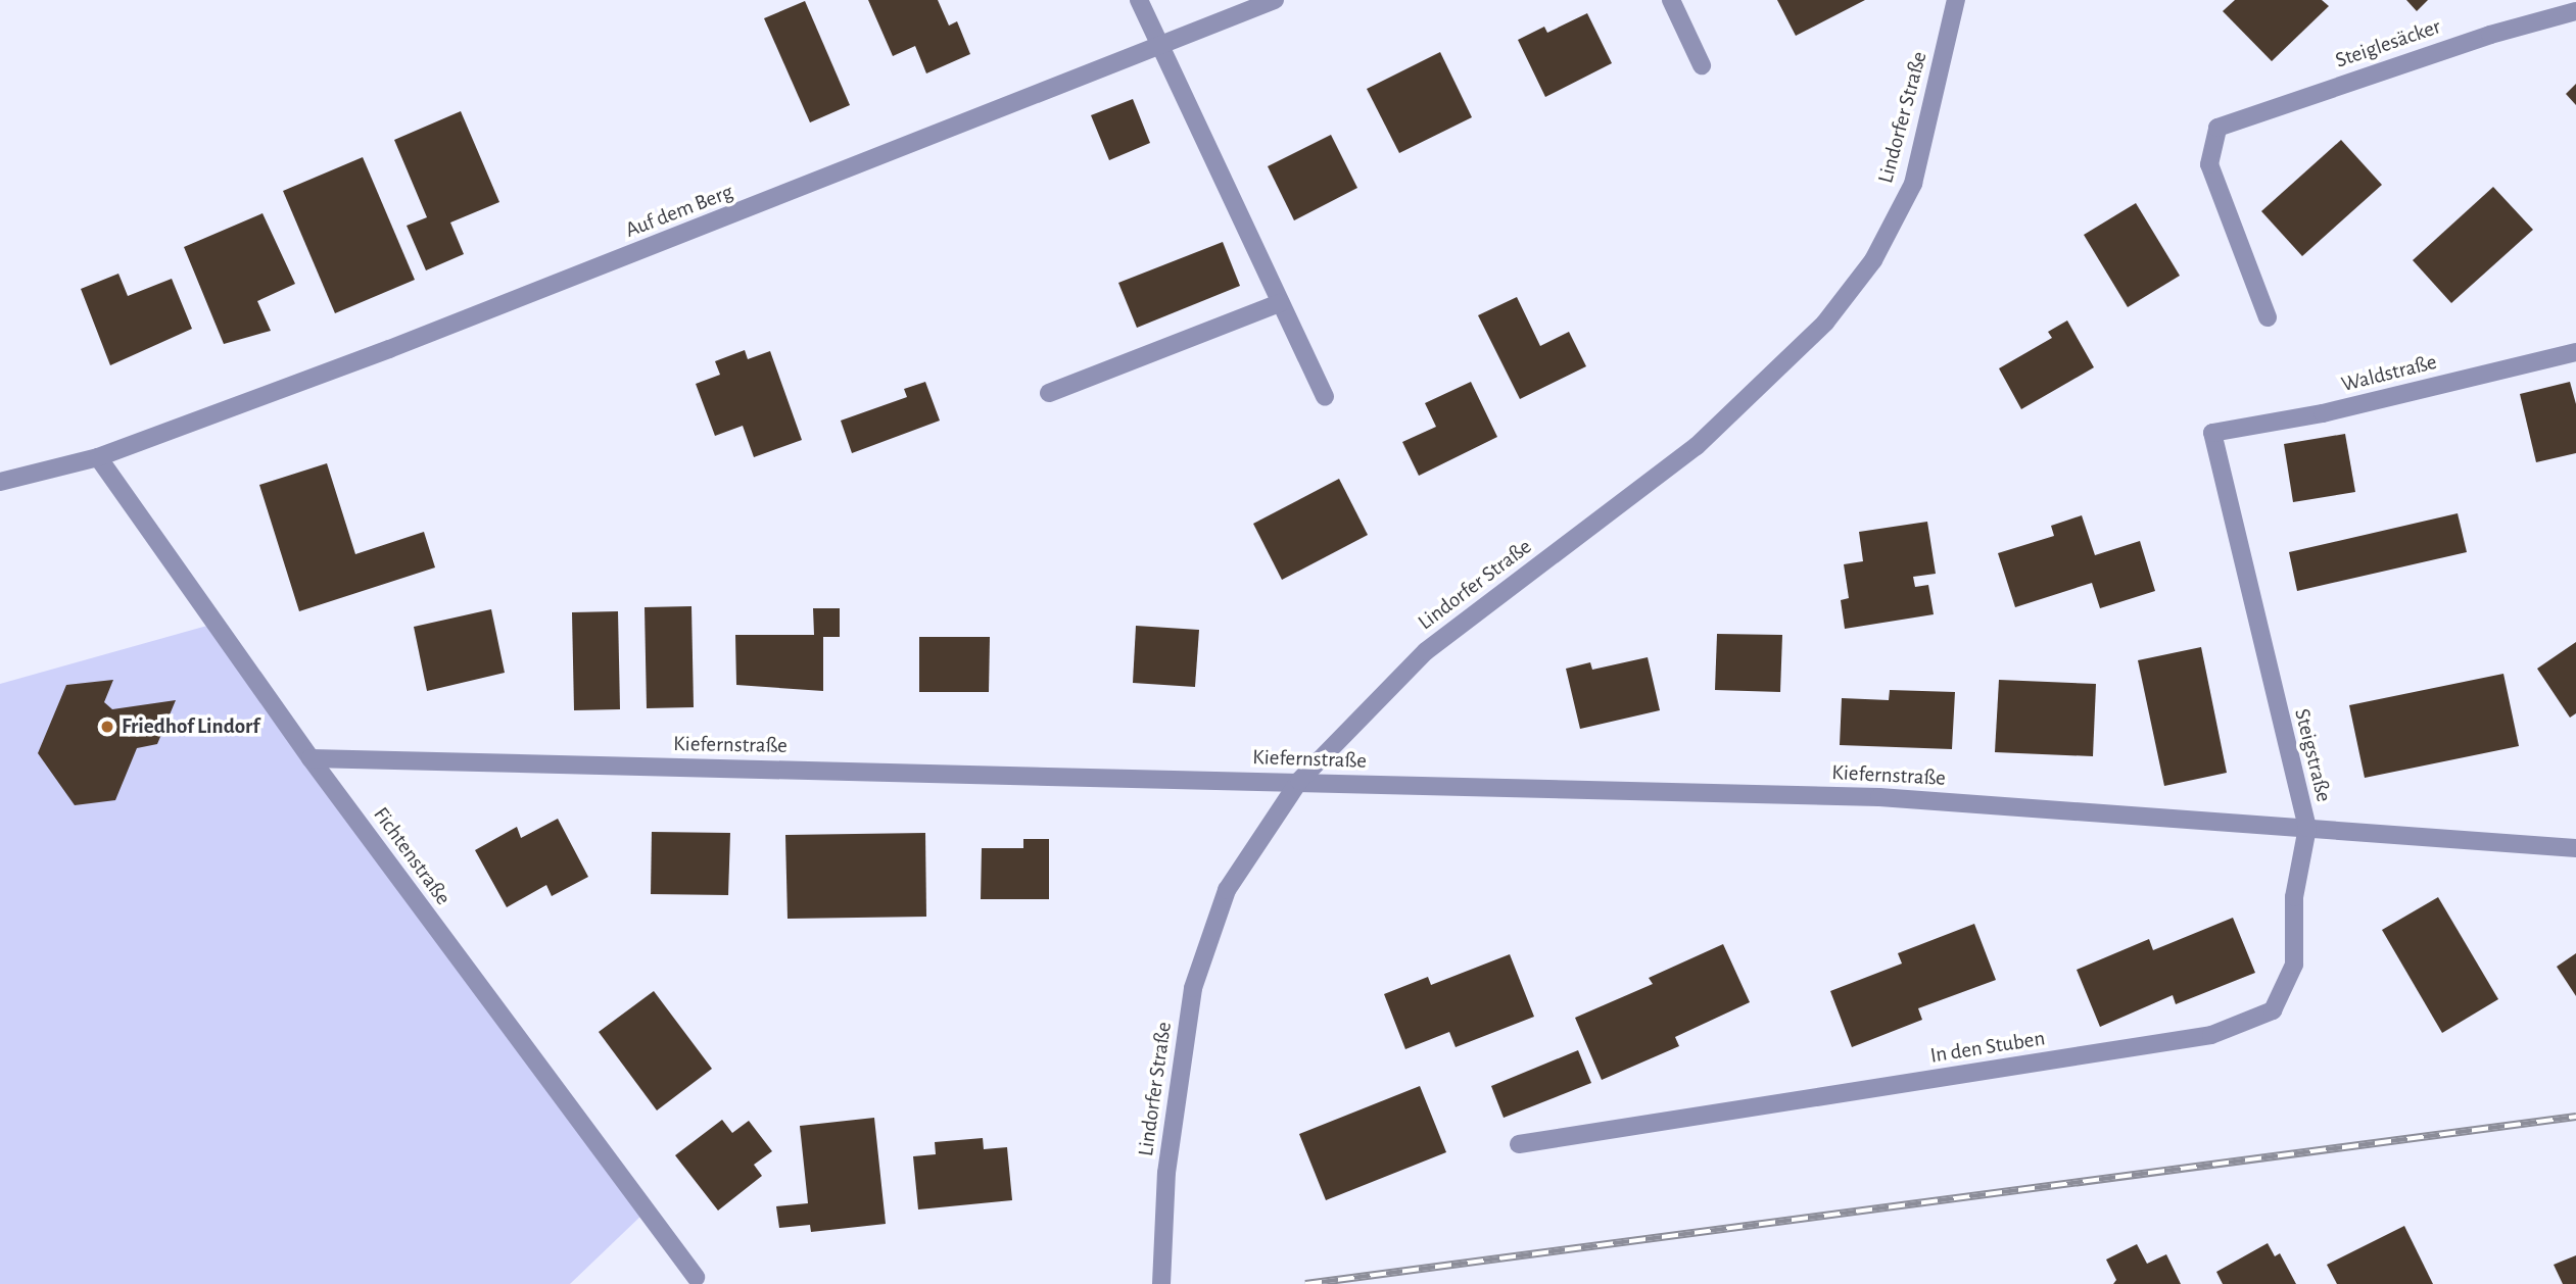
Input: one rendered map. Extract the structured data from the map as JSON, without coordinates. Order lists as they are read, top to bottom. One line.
{"streets":{"street":["Steiglesäcker","Lindorfer Straße","Auf dem Berg","Waldstraße","Kiefernstraße","Steigstraße","Fichtenstraße","In den Stuben"]},"crossings":[["Lindorfer Straße","Kiefernstraße"],["Auf dem Berg","Fichtenstraße"],["Waldstraße","Steigstraße"],["Kiefernstraße","Steigstraße"],["Kiefernstraße","Fichtenstraße"],["Kiefernstraße","In den Stuben"],["Steigstraße","In den Stuben"]],"places":["Friedhof Lindorf"]}
